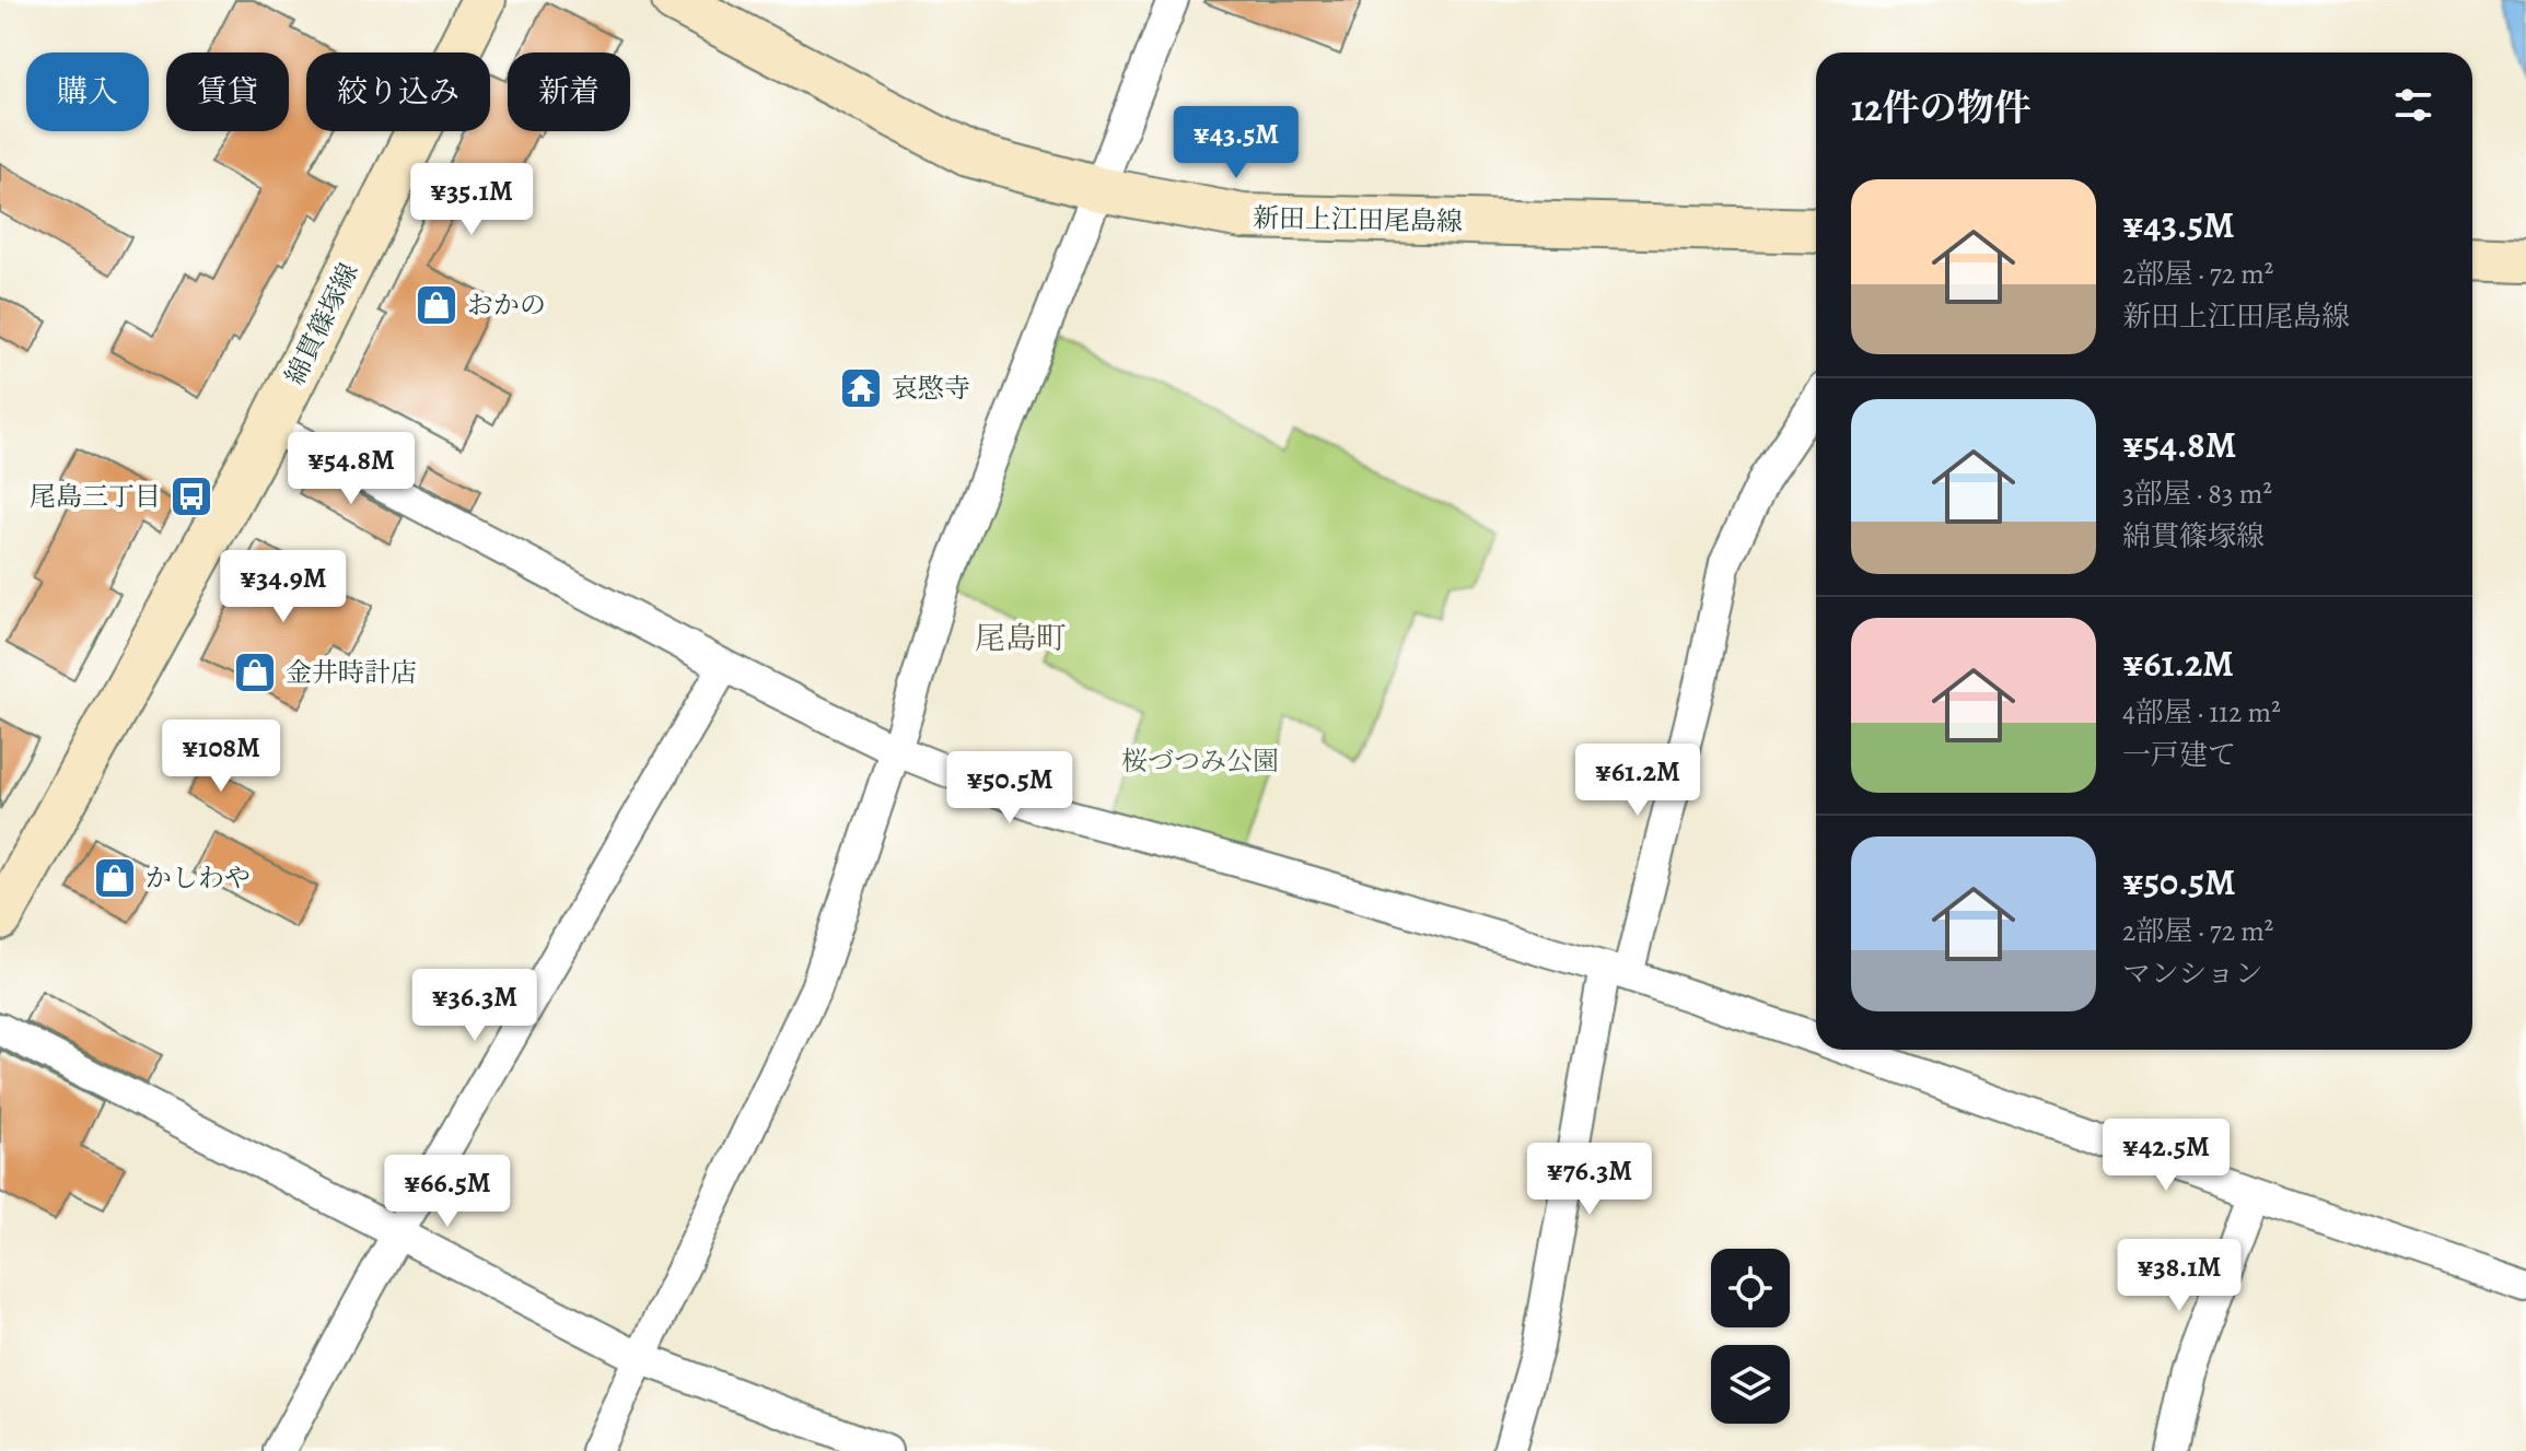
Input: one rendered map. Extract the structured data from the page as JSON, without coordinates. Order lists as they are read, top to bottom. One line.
{"streets":{"main road":["新田上江田尾島線","綿貫篠塚線"]},"districts":["尾島町"],"parks":["桜づつみ公園"],"places":{"shop":["おかの","金井時計店","かしわや"],"temple":["哀愍寺"],"bus stop":["尾島三丁目"]},"page":{"chip":["購入","賃貸","絞り込み","新着"],"heading":"12件の物件","price":["¥43.5M","¥35.1M","¥54.8M","¥34.9M","¥108M","¥61.2M","¥50.5M","¥36.3M","¥42.5M","¥76.3M","¥66.5M","¥38.1M"],"list":[{"name":"¥43.5M","note":"2部屋 · 72 m² · 新田上江田尾島線"},{"name":"¥54.8M","note":"3部屋 · 83 m² · 綿貫篠塚線"},{"name":"¥61.2M","note":"4部屋 · 112 m² · 一戸建て"},{"name":"¥50.5M","note":"2部屋 · 72 m² · マンション"}]}}
